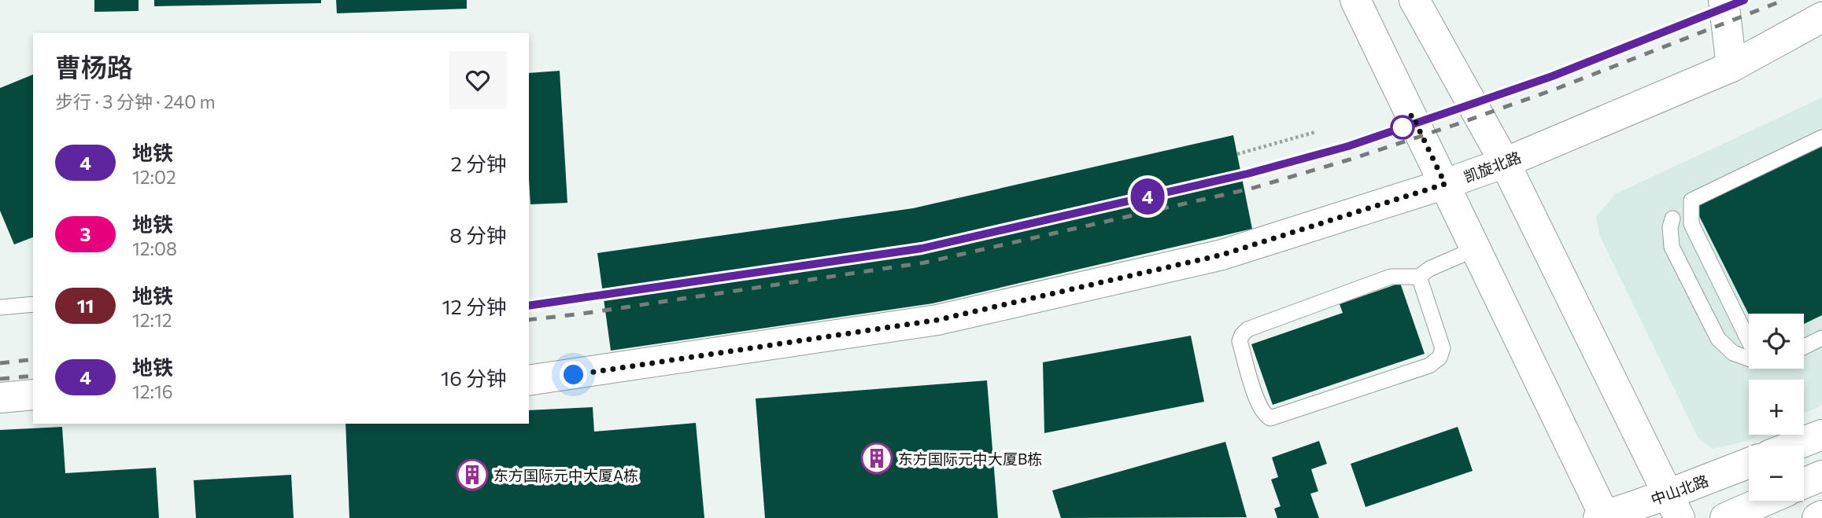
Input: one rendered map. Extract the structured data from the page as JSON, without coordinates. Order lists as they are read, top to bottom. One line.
{"streets":{"main road":["凯旋北路","中山北路"]},"places":{"building":["东方国际元中大厦B栋","东方国际元中大厦A栋"]},"lines":["metro line 4"],"page":{"on_map":"4","heading":["曹杨路","步行 · 3 分钟 · 240 m"],"list":[{"mark":"4","name":"地铁","note":"12:02","value":"2 分钟"},{"mark":"3","name":"地铁","note":"12:08","value":"8 分钟"},{"mark":"11","name":"地铁","note":"12:12","value":"12 分钟"},{"mark":"4","name":"地铁","note":"12:16","value":"16 分钟"}],"map_buttons":["+","−"]}}
